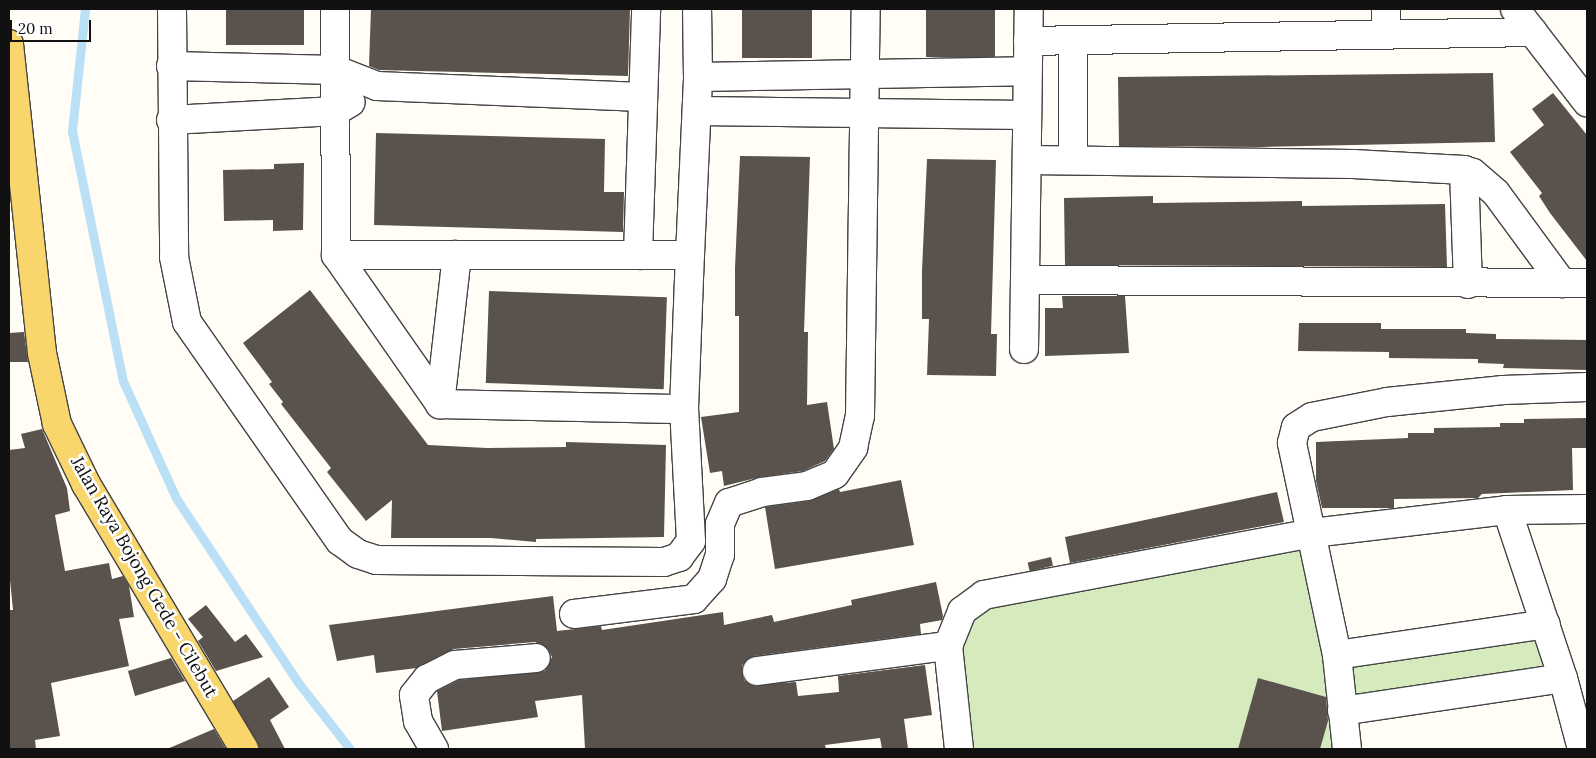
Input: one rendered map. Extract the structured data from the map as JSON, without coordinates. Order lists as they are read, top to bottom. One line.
{"streets":{"main road":["Jalan Raya Bojong Gede - Cilebut"]},"scale_bar":"20 m"}
